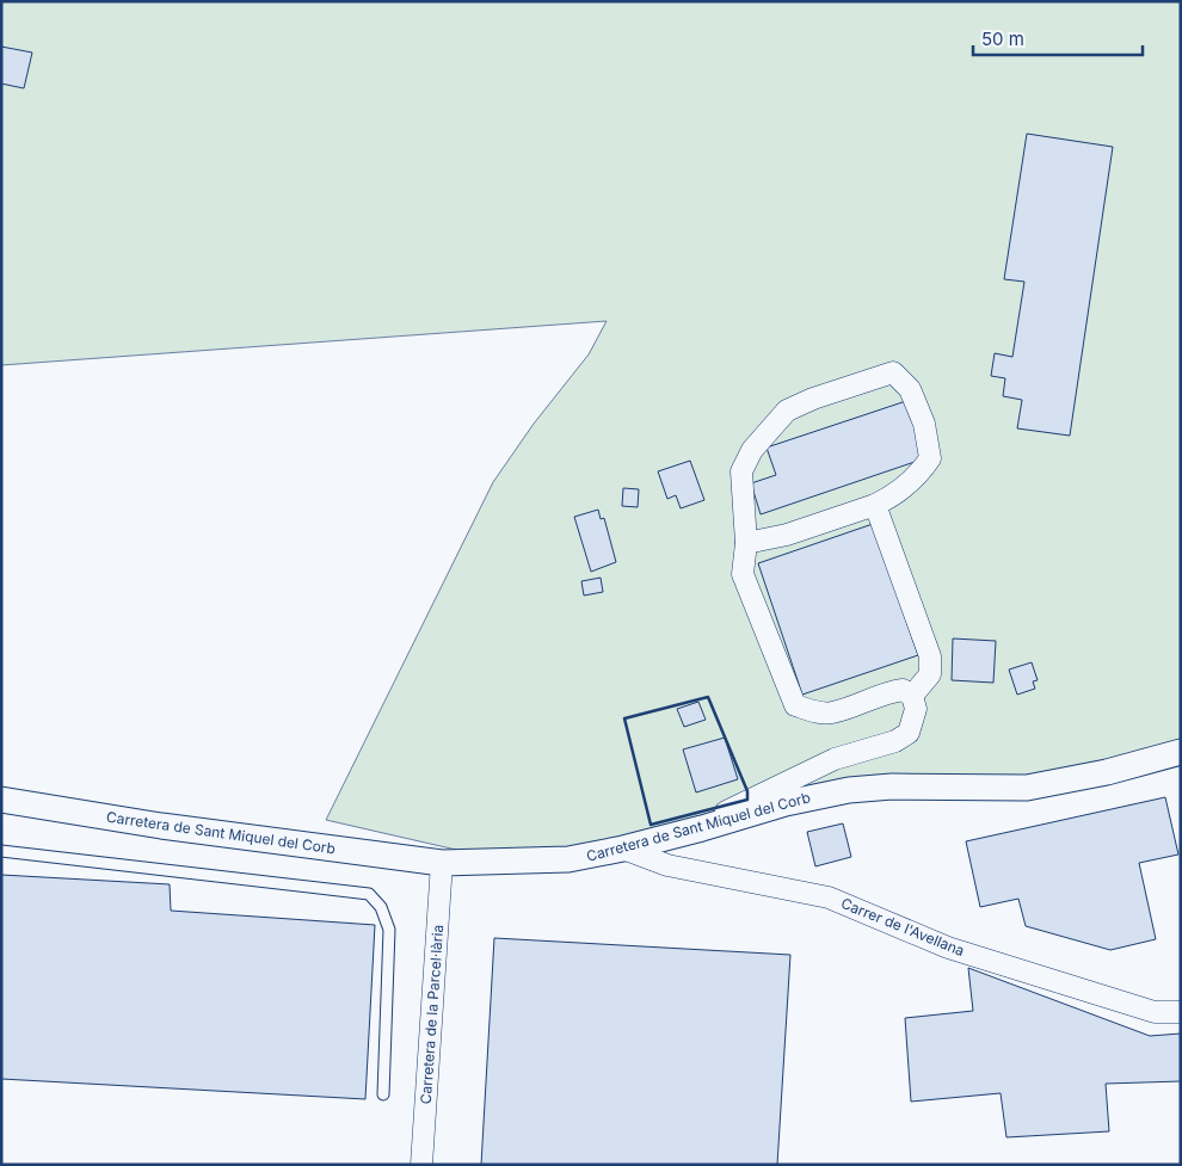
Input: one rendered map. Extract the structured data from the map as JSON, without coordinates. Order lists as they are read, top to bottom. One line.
{"streets":{"street":["Carretera de Sant Miquel del Corb","Carrer de l'Avellana","Carretera de la Parcel·lària"]},"crossings":[["Carretera de Sant Miquel del Corb","Carrer de l'Avellana"],["Carretera de Sant Miquel del Corb","Carretera de la Parcel·lària"]],"scale_bar":"50 m"}
